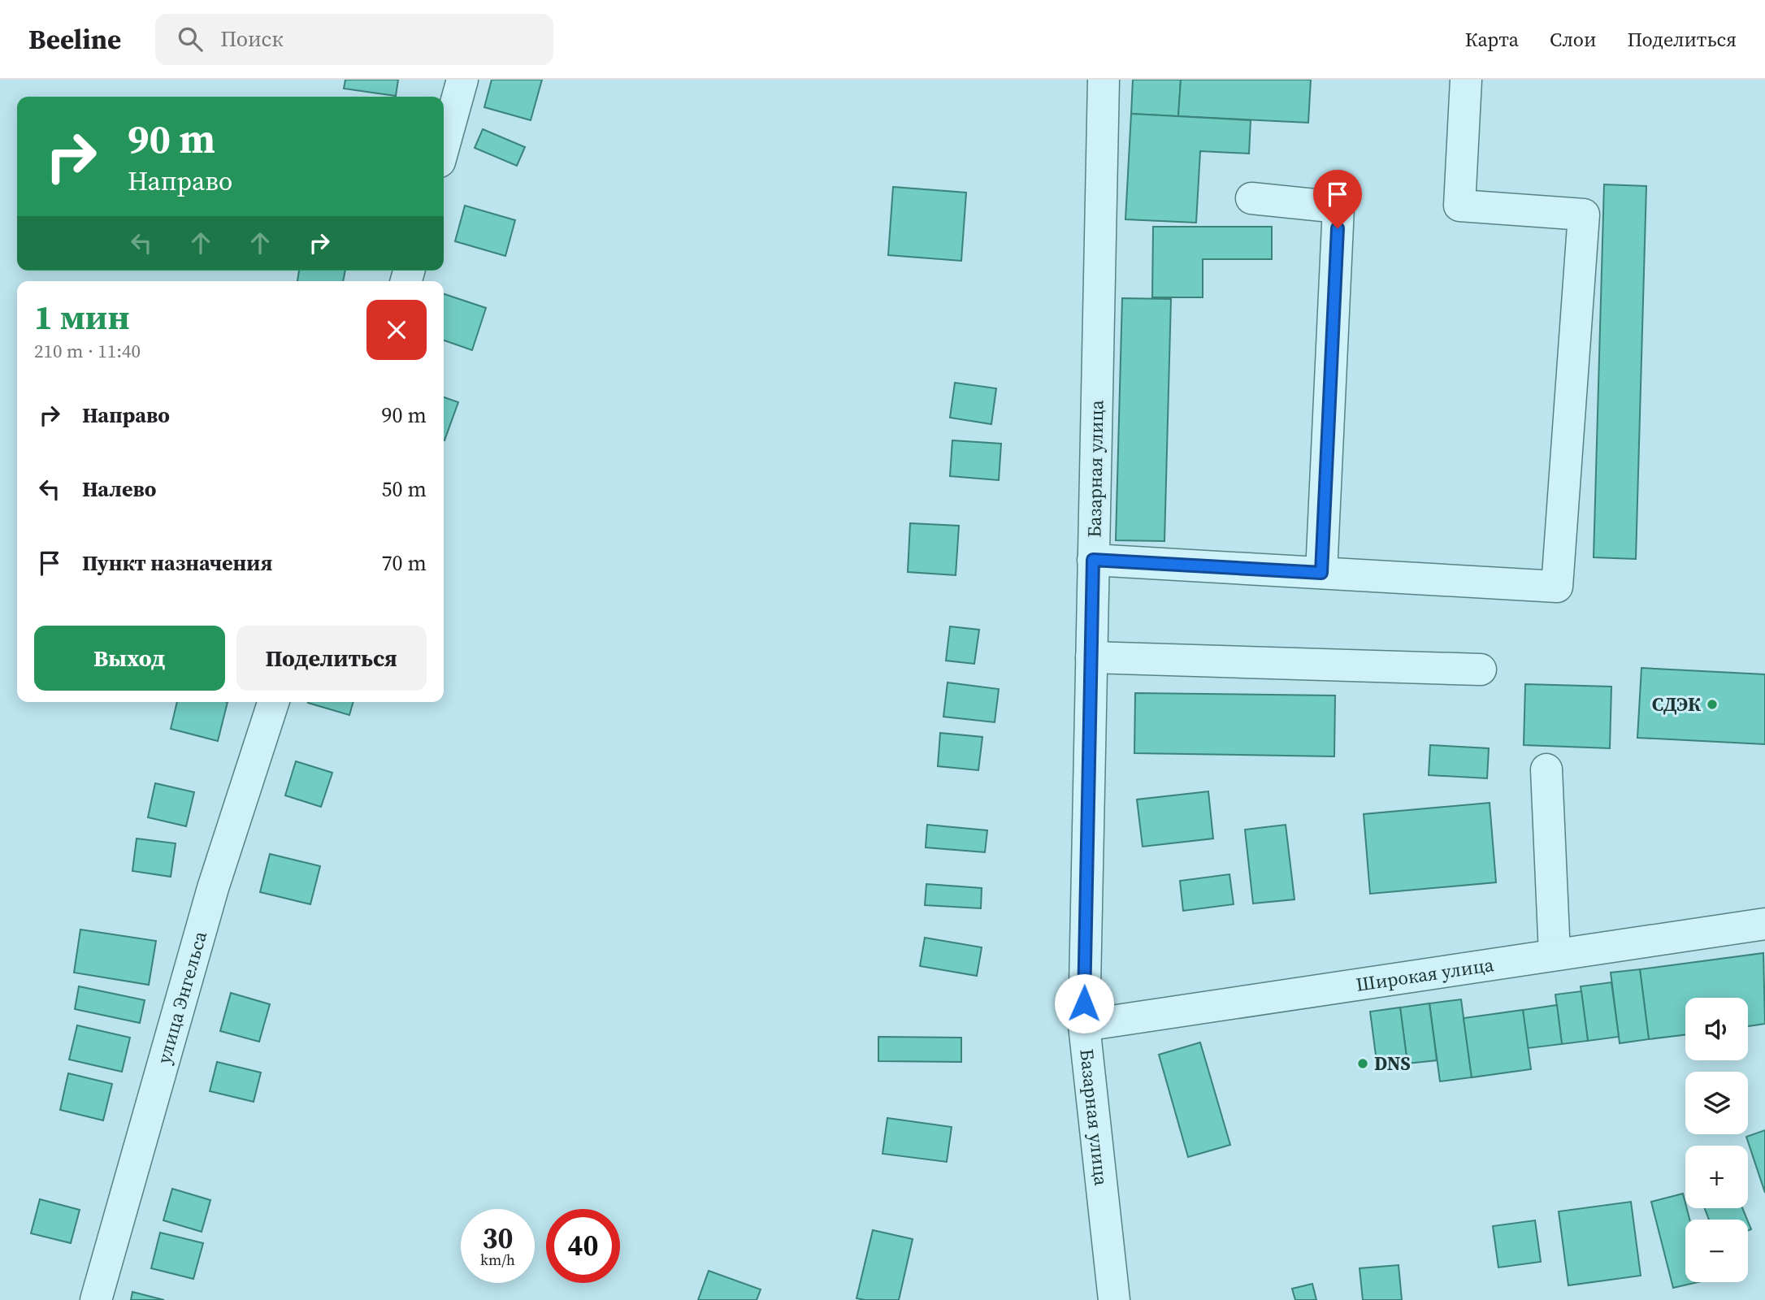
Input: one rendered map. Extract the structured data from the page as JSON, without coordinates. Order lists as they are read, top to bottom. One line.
{"streets":{"street":["Базарная улица","Широкая улица","улица Энгельса"]},"crossings":[["Базарная улица","Широкая улица"]],"places":["СДЭК","DNS"],"page":{"header":"Beeline","search":"Поиск","nav":["Карта","Слои","Поделиться"],"turn":["90 m","Направо"],"heading":["1 мин","210 m · 11:40"],"list":[{"name":"Направо","value":"90 m"},{"name":"Налево","value":"50 m"},{"name":"Пункт назначения","value":"70 m"}],"buttons":["Выход","Поделиться"],"map_buttons":["+","−"],"speed":"30 km/h","limit":"40"}}
